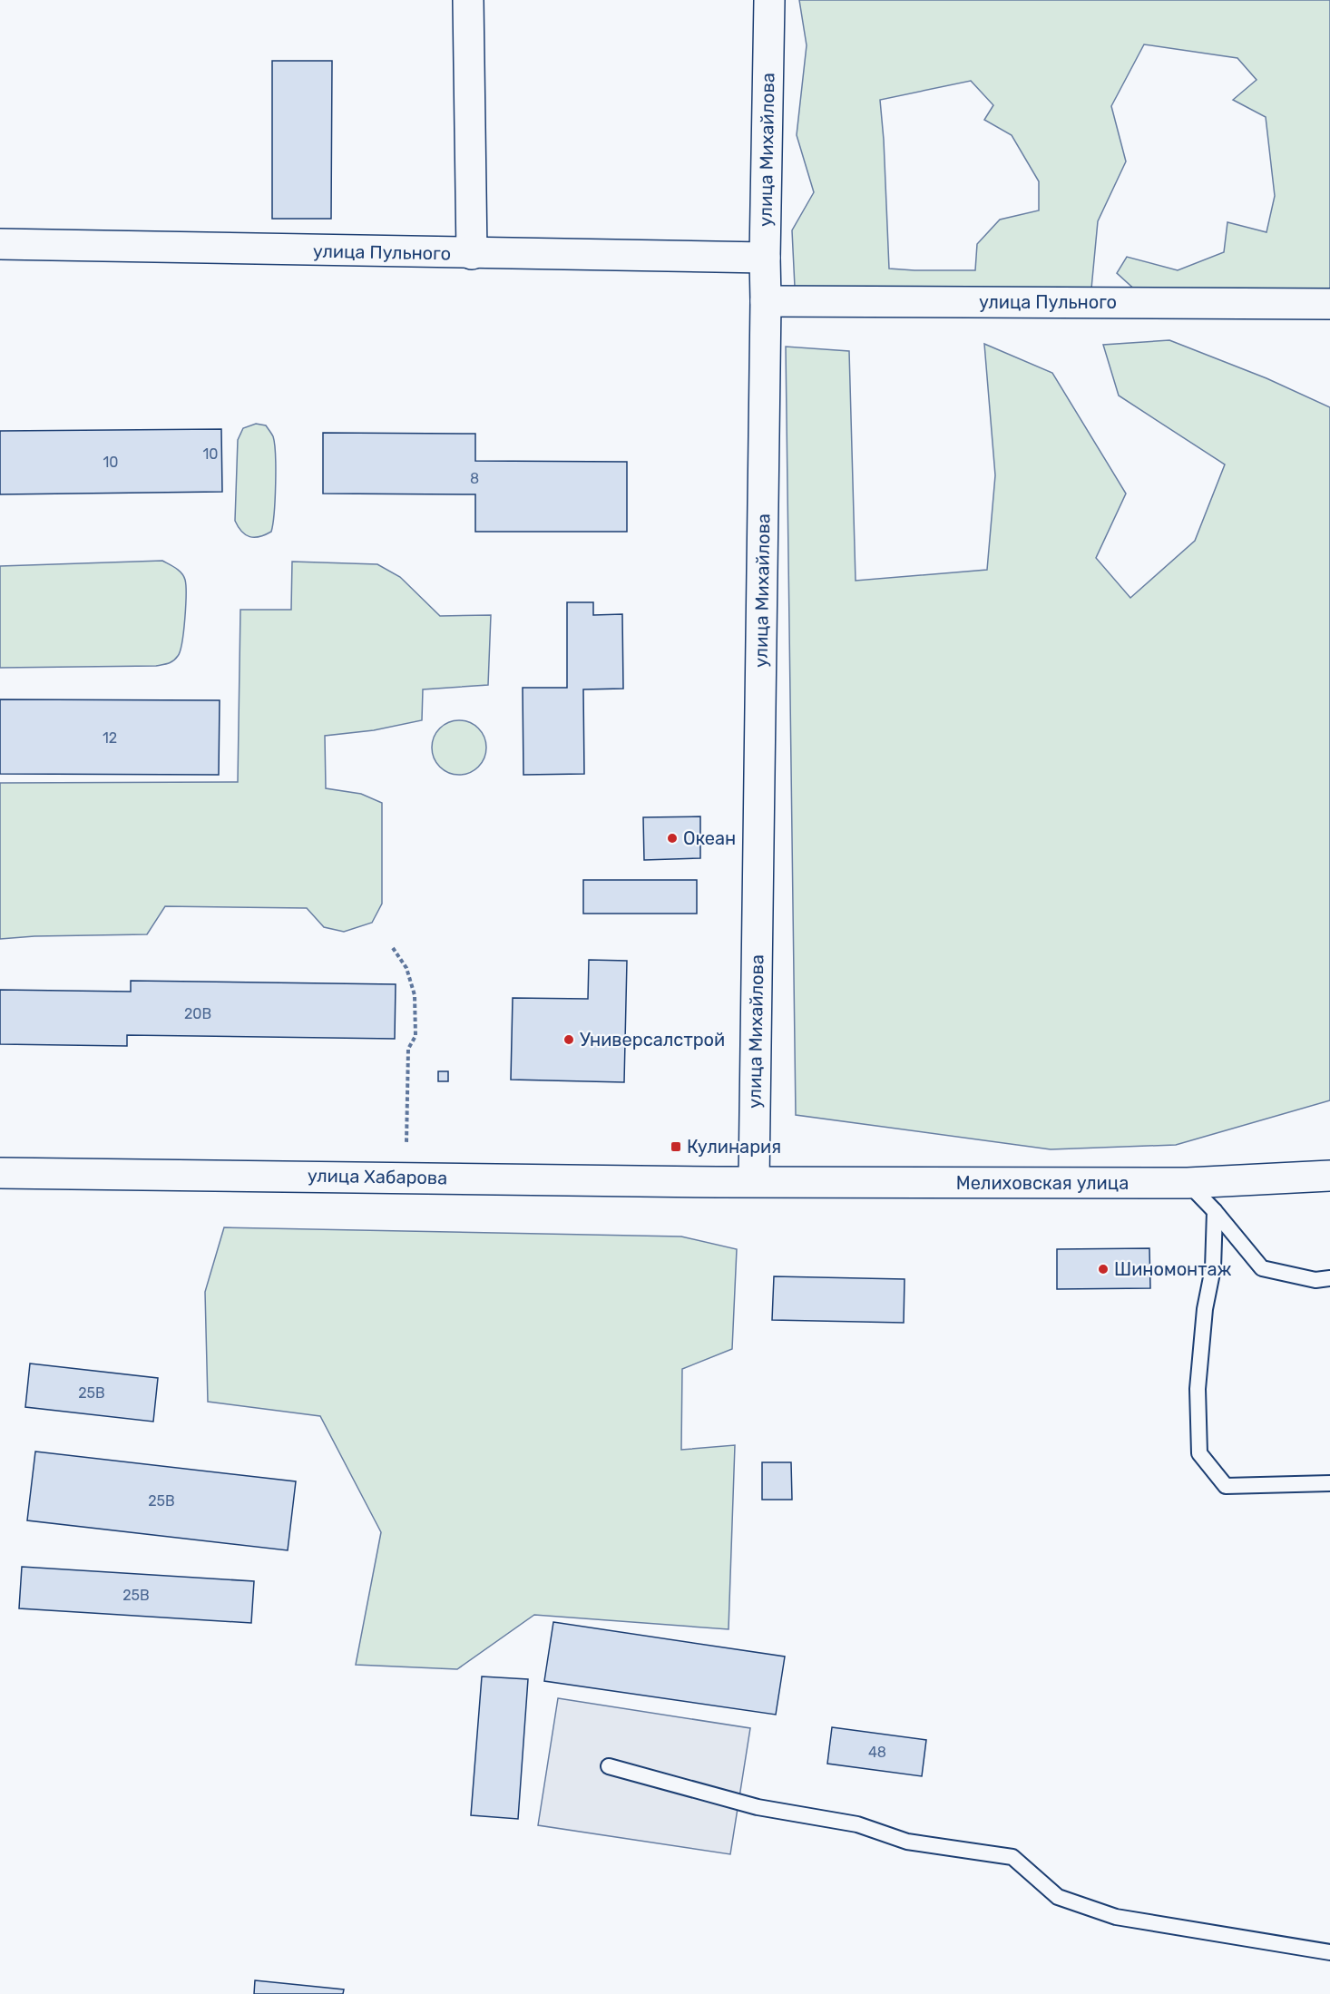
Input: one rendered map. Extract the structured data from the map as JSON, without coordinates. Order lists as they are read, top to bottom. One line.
{"streets":{"street":["улица Михайлова","улица Пульного","улица Хабарова","Мелиховская улица"]},"crossings":[["улица Михайлова","улица Пульного"],["улица Михайлова","улица Хабарова"],["улица Михайлова","Мелиховская улица"],["улица Хабарова","Мелиховская улица"]],"places":{"other":["Океан","Универсалстрой","Шиномонтаж"],"transit":["Кулинария"]},"house_numbers":["10","10","8","12","20В","25В","25В","25В","48"]}
